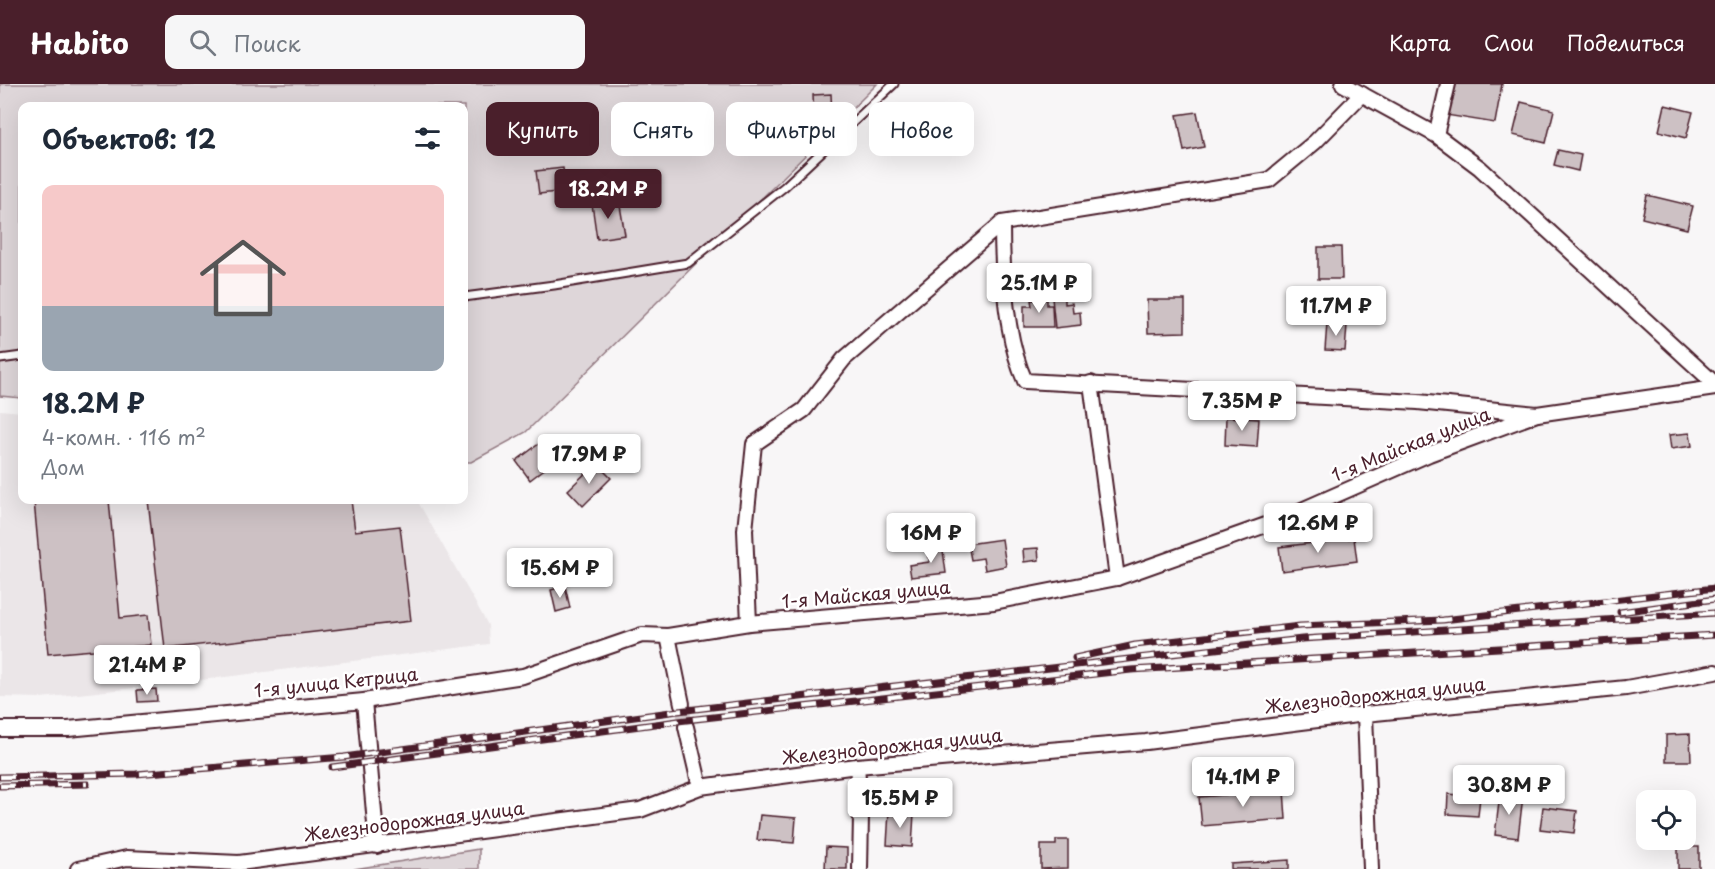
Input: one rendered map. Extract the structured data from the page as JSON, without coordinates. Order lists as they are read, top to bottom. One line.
{"streets":{"street":["1-я Майская улица","1-я улица Кетрица","Железнодорожная улица"]},"crossings":[["1-я Майская улица","1-я улица Кетрица"]],"page":{"header":"Habito","search":"Поиск","nav":["Карта","Слои","Поделиться"],"chip":["Купить","Снять","Фильтры","Новое"],"heading":"Объектов: 12","price":["18.2M ₽","25.1M ₽","11.7M ₽","7.35M ₽","17.9M ₽","12.6M ₽","16M ₽","15.6M ₽","21.4M ₽","14.1M ₽","30.8M ₽","15.5M ₽"],"list":[{"name":"18.2M ₽","note":"4-комн. · 116 m² · Дом"}]}}
